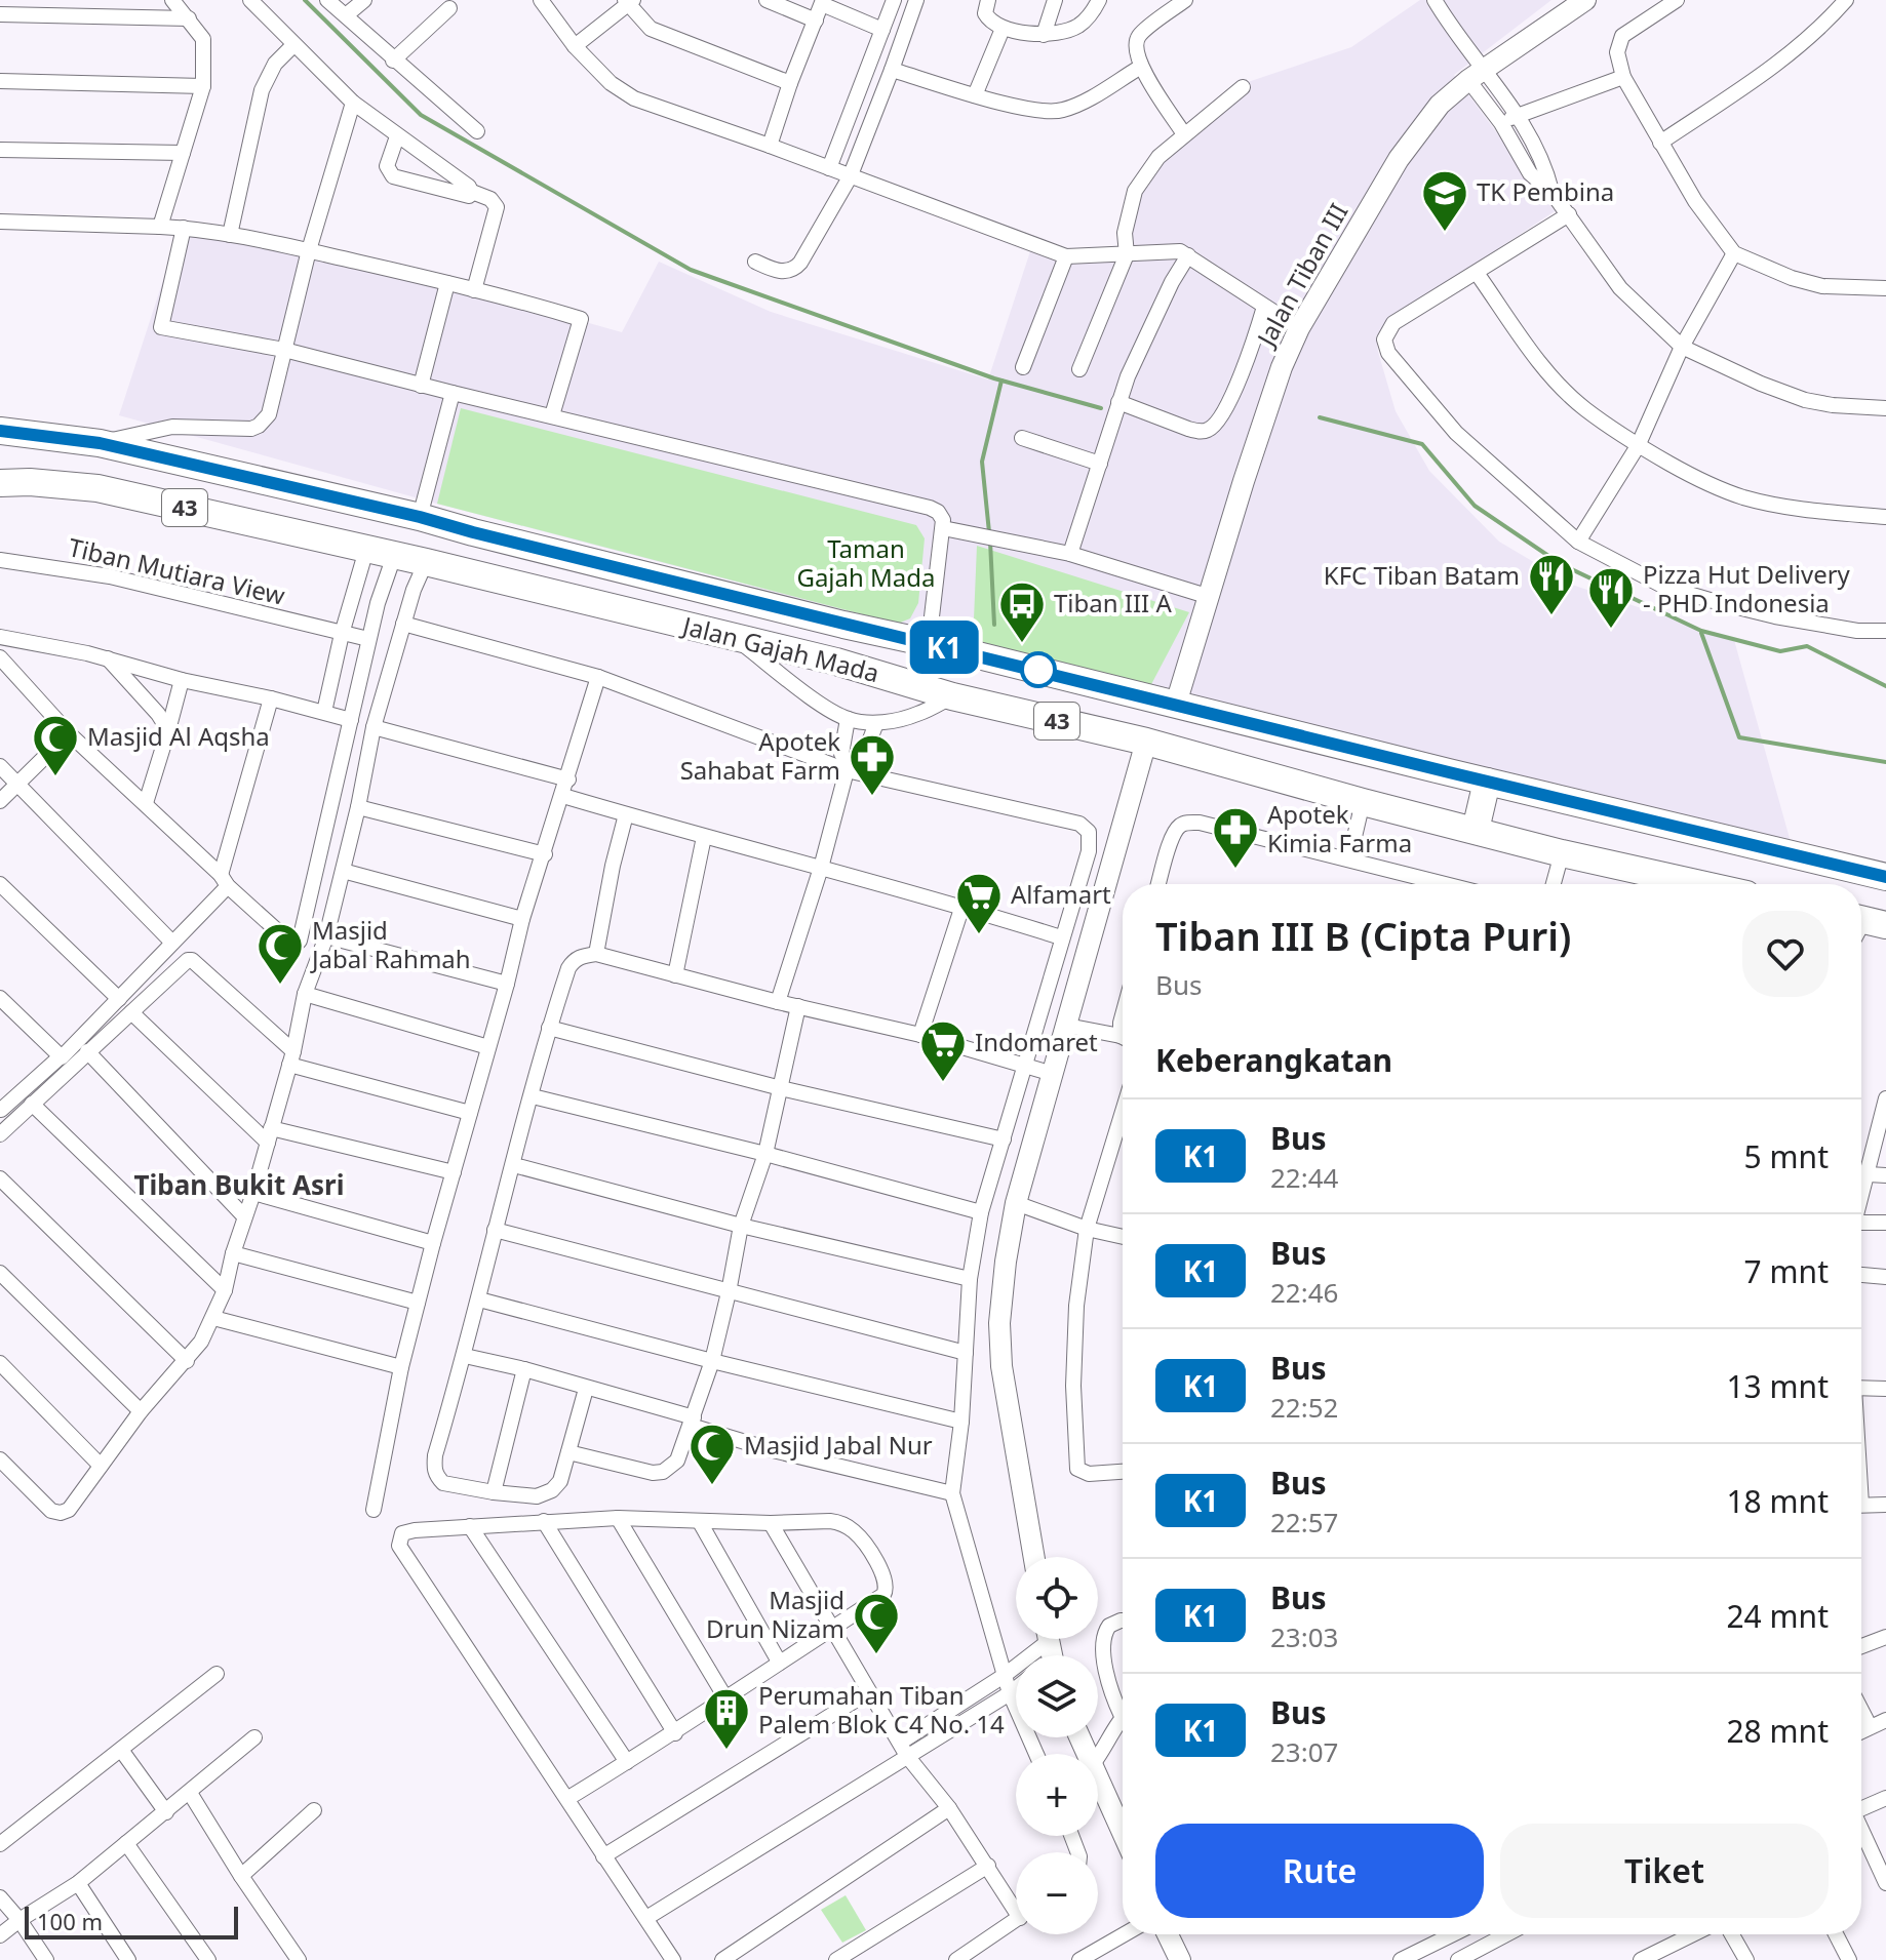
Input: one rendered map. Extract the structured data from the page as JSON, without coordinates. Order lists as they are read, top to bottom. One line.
{"streets":{"highway":["43","Jalan Gajah Mada"],"street":["Jalan Tiban III","Tiban Mutiara View"]},"crossings":[["Jalan Tiban III","Jalan Gajah Mada"]],"districts":["Tiban Bukit Asri"],"parks":["Taman Gajah Mada"],"places":{"school or university":["TK Pembina"],"restaurant":["KFC Tiban Batam","Pizza Hut Delivery - PHD Indonesia"],"bus stop":["Tiban III A"],"mosque":["Masjid Al Aqsha","Masjid Jabal Rahmah","Masjid Jabal Nur","Masjid Drun Nizam"],"pharmacy":["Apotek Sahabat Farm","Apotek Kimia Farma"],"supermarket":["Alfamart","Indomaret"],"building":["Perumahan Tiban Palem Blok C4 No. 14"]},"lines":["bus line K1"],"scale_bar":"100 m","page":{"on_map":"K1","heading":[["Tiban III B (Cipta Puri)","Bus"],"Keberangkatan"],"list":[{"mark":"K1","name":"Bus","note":"22:44","value":"5 mnt"},{"mark":"K1","name":"Bus","note":"22:46","value":"7 mnt"},{"mark":"K1","name":"Bus","note":"22:52","value":"13 mnt"},{"mark":"K1","name":"Bus","note":"22:57","value":"18 mnt"},{"mark":"K1","name":"Bus","note":"23:03","value":"24 mnt"},{"mark":"K1","name":"Bus","note":"23:07","value":"28 mnt"}],"map_buttons":["+","−"],"buttons":["Rute","Tiket"],"scale":"100 m"}}
